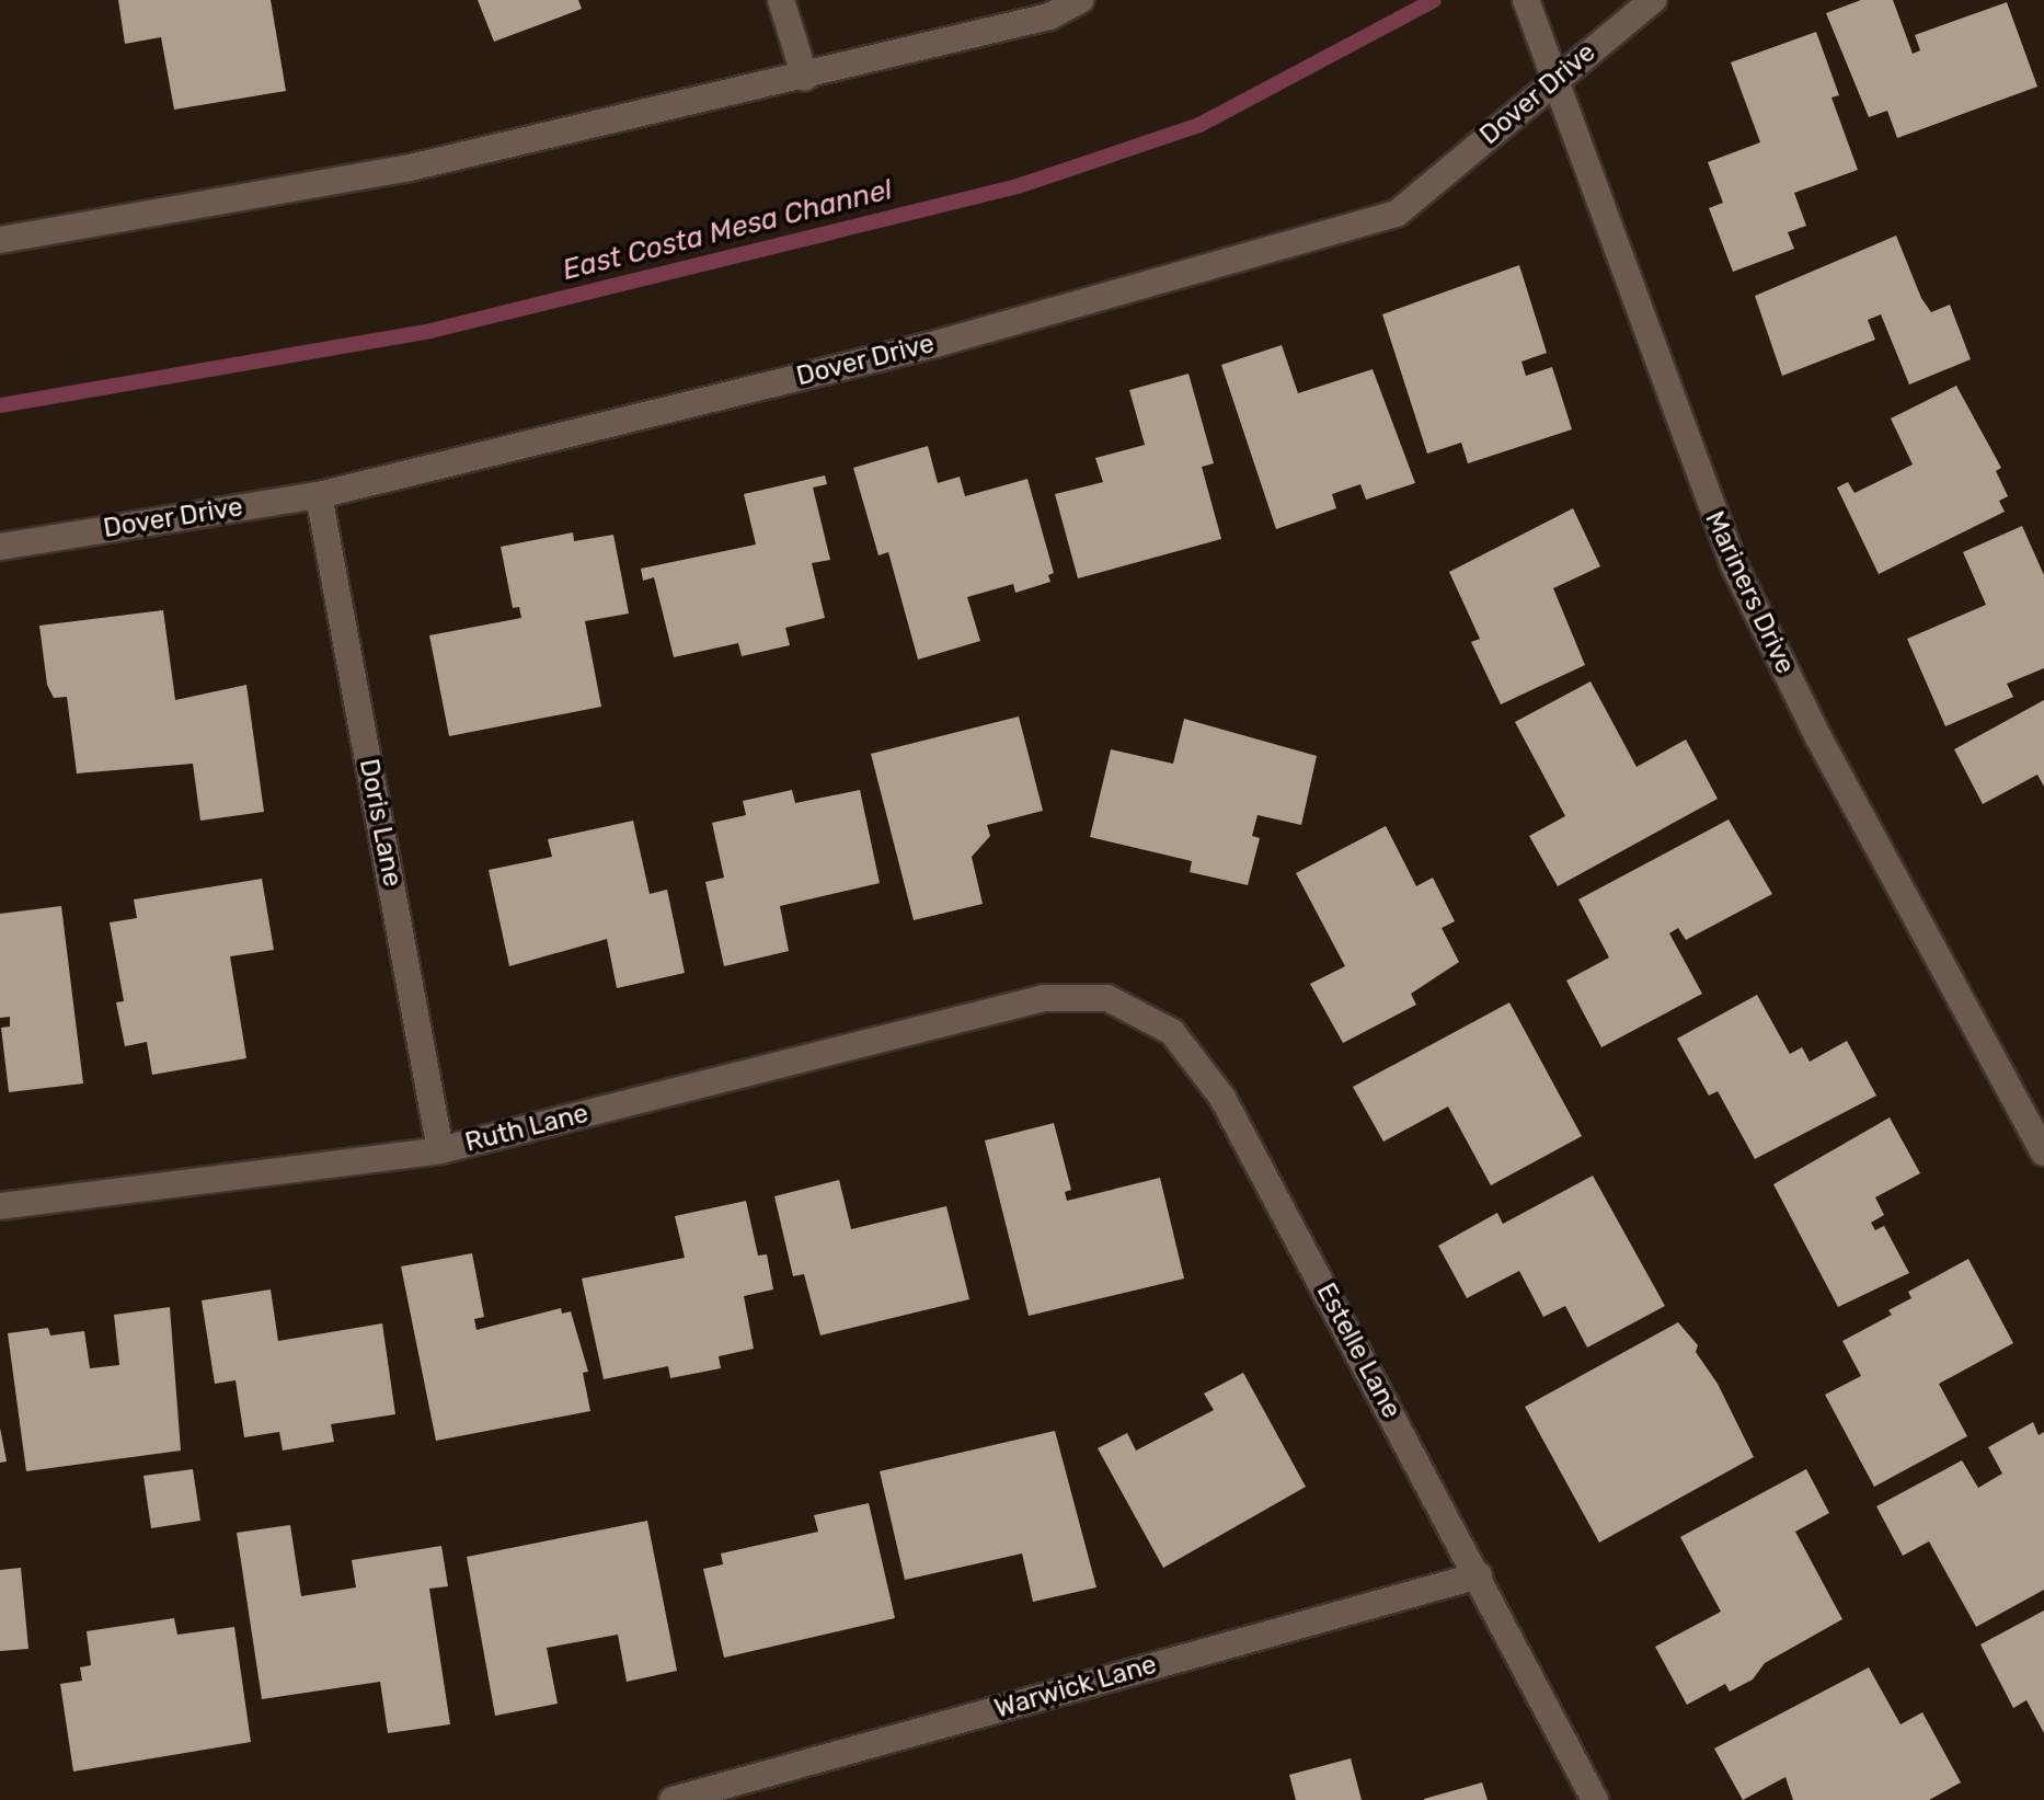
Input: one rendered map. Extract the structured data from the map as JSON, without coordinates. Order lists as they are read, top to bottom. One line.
{"streets":{"street":["Dover Drive","Mariners Drive","Doris Lane","Ruth Lane","Estelle Lane","Warwick Lane"]},"crossings":[["Dover Drive","Mariners Drive"],["Dover Drive","Doris Lane"],["Doris Lane","Ruth Lane"],["Ruth Lane","Estelle Lane"],["Estelle Lane","Warwick Lane"]],"water":["East Costa Mesa Channel"]}
